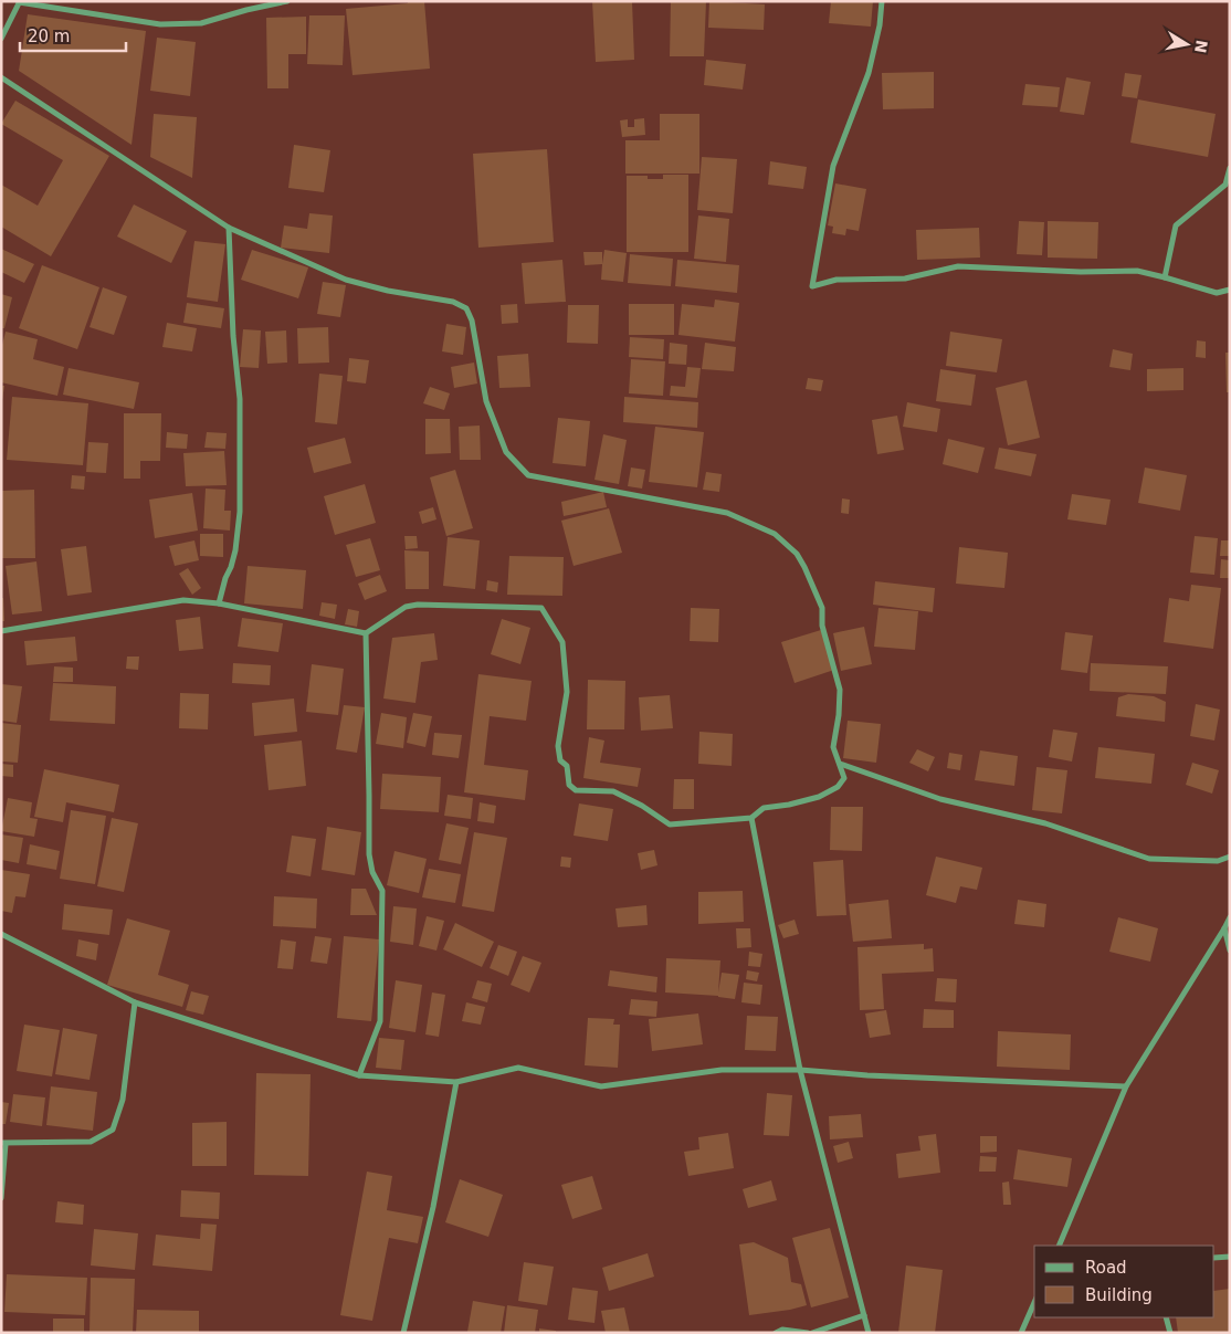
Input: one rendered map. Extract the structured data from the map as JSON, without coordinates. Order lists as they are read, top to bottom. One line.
{"legend":["Road","Building"],"scale_bar":"20 m","north":"right"}
